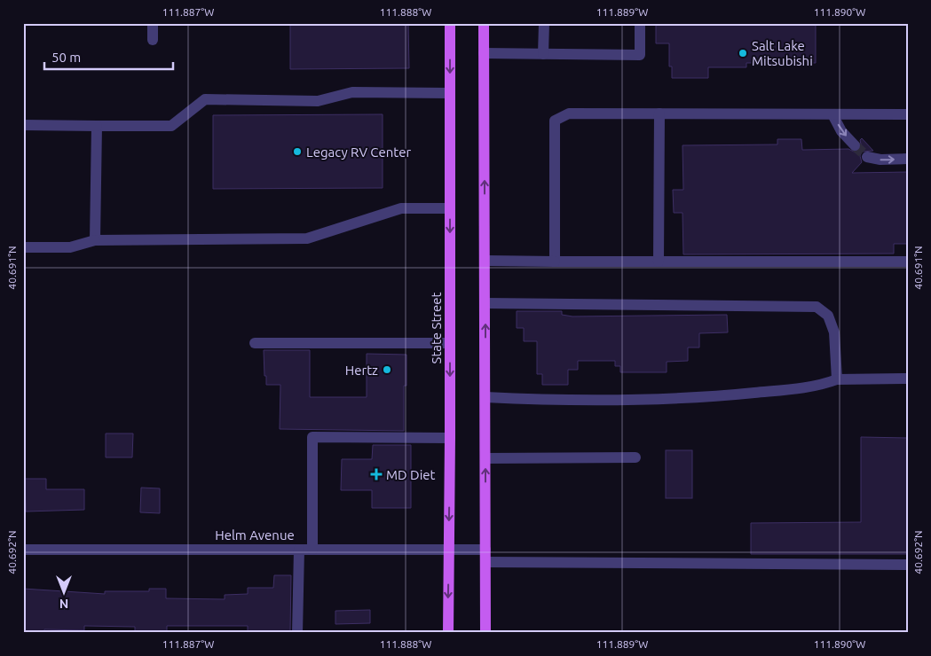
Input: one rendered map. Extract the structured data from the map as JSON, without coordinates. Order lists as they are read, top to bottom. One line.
{"streets":{"main road":["State Street"],"street":["Helm Avenue"]},"crossings":[["State Street","Helm Avenue"]],"places":{"other":["Salt Lake Mitsubishi","Legacy RV Center","Hertz"],"health":["MD Diet"]},"scale_bar":"50 m","north":"bottom","coordinates":["111.887°W","111.888°W","111.889°W","111.890°W","40.691°N","40.692°N"]}
